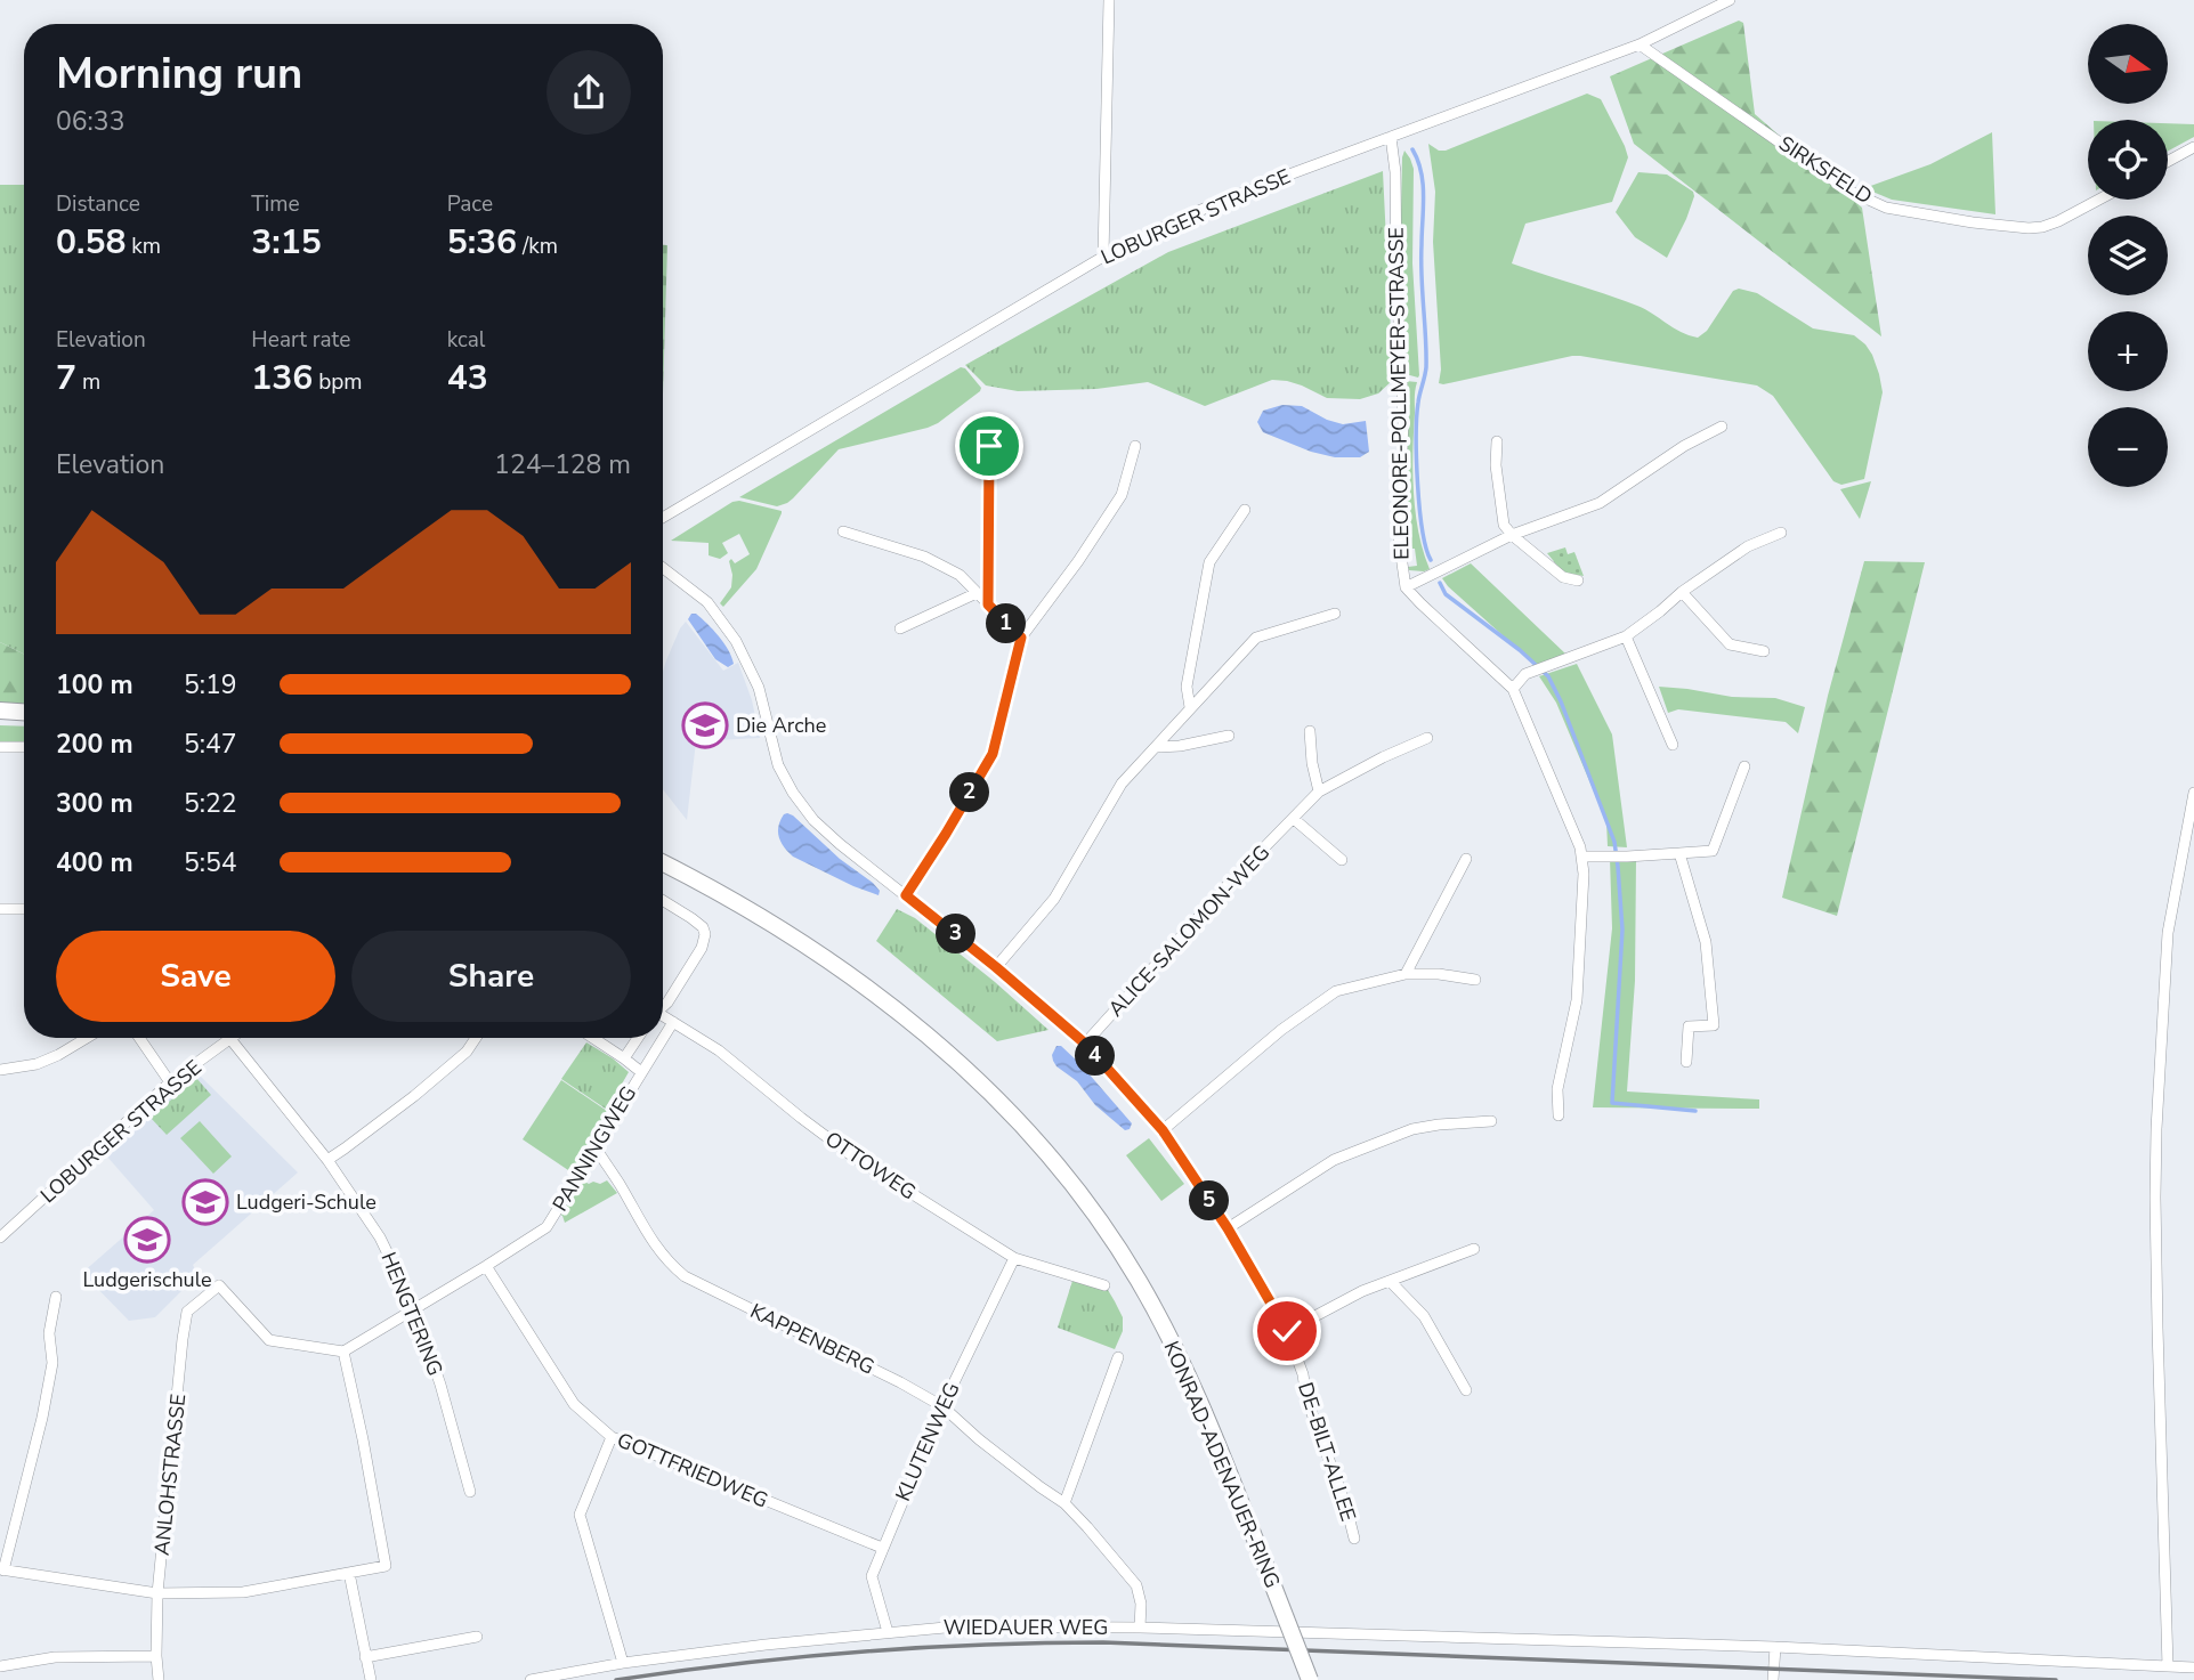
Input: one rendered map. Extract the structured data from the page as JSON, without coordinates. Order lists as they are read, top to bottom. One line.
{"streets":{"main road":["KONRAD-ADENAUER-RING"],"street":["SIRKSFELD","LOBURGER STRASSE","ELEONORE-POLLMEYER-STRASSE","ALICE-SALOMON-WEG","PANNINGWEG","OTTOWEG","HENGTERING","KAPPENBERG","KLUTENWEG","DE-BILT-ALLEE","GOTTFRIEDWEG","ANLOHSTRASSE","WIEDAUER WEG"]},"crossings":[["SIRKSFELD","LOBURGER STRASSE"],["LOBURGER STRASSE","ELEONORE-POLLMEYER-STRASSE"],["LOBURGER STRASSE","HENGTERING"],["ALICE-SALOMON-WEG","DE-BILT-ALLEE"],["PANNINGWEG","OTTOWEG"],["PANNINGWEG","HENGTERING"],["PANNINGWEG","KAPPENBERG"],["PANNINGWEG","GOTTFRIEDWEG"],["PANNINGWEG","ANLOHSTRASSE"],["OTTOWEG","KLUTENWEG"],["KAPPENBERG","KLUTENWEG"],["KAPPENBERG","WIEDAUER WEG"],["KLUTENWEG","GOTTFRIEDWEG"],["KLUTENWEG","WIEDAUER WEG"]],"places":{"school or university":["Die Arche","Ludgeri-Schule","Ludgerischule"]},"north":"right","page":{"map_buttons":["+","−"],"heading":["Morning run","06:33"],"stats":[["Distance","0.58 km"],["Time","3:15"],["Pace","5:36 /km"],["Elevation","7 m"],["Heart rate","136 bpm"],["kcal","43"]],"chart":["Elevation","124–128 m"],"pins":["1","2","3","4","5"],"list":[{"name":"100 m","note":"5:19"},{"name":"200 m","note":"5:47"},{"name":"300 m","note":"5:22"},{"name":"400 m","note":"5:54"}],"buttons":["Save","Share"]}}
